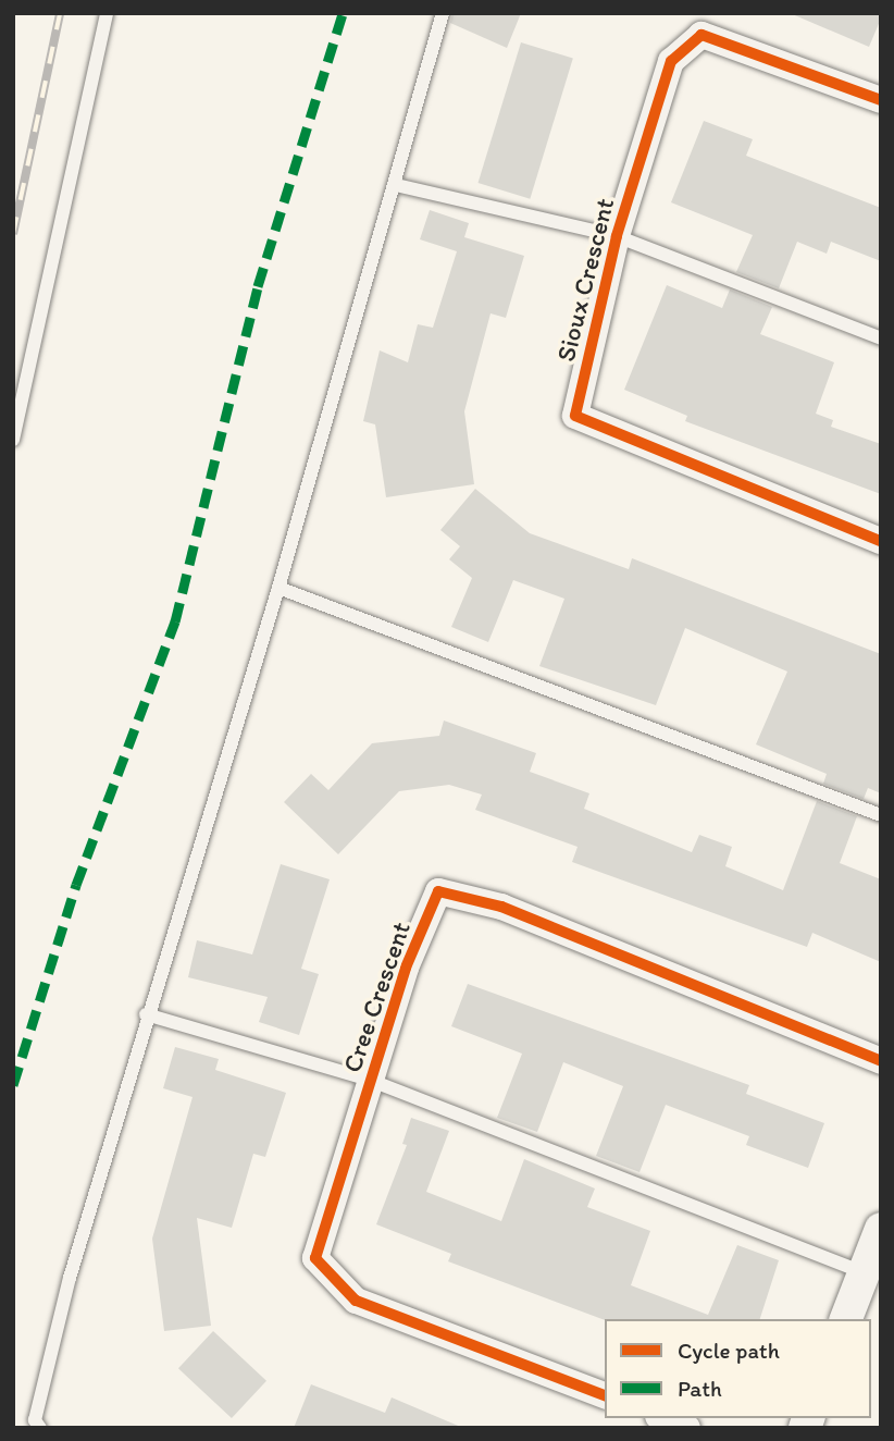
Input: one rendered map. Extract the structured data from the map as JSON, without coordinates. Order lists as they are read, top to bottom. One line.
{"streets":{"street":["Sioux Crescent","Cree Crescent"]},"legend":["Cycle path","Path"]}
